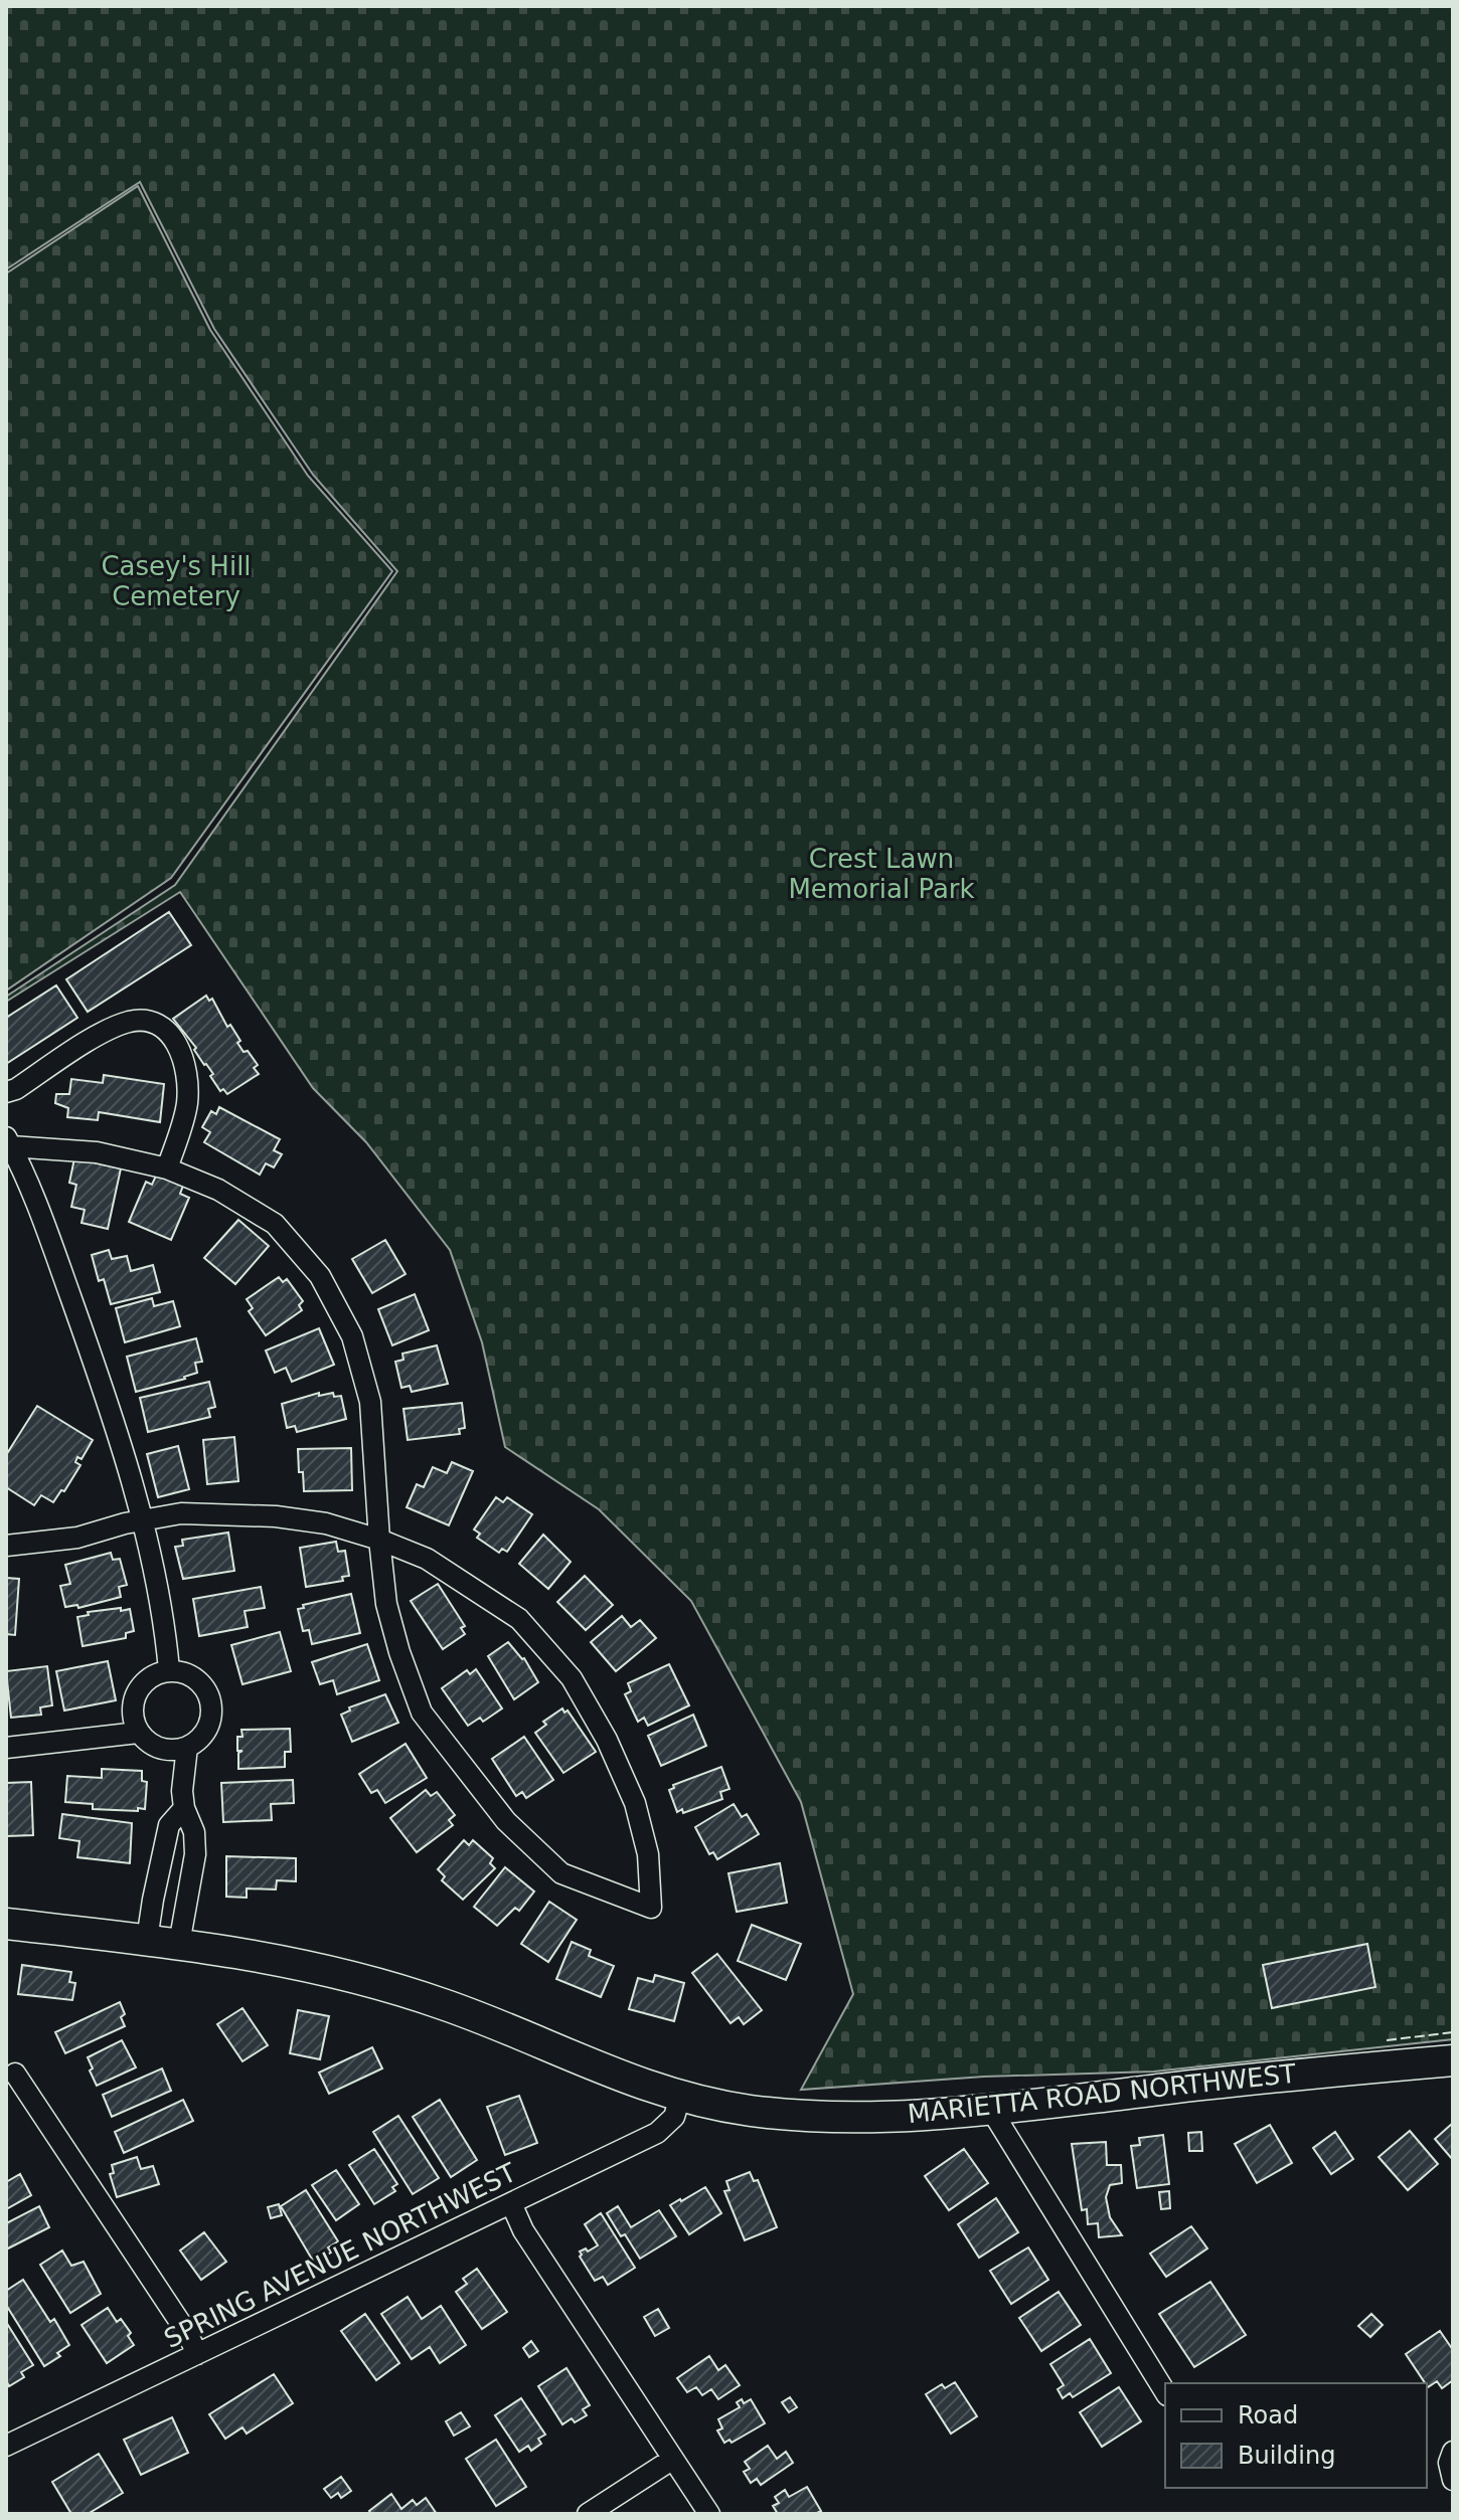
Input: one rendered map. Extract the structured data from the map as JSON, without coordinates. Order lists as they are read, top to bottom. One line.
{"streets":{"main road":["MARIETTA ROAD NORTHWEST"],"street":["SPRING AVENUE NORTHWEST"]},"crossings":[["MARIETTA ROAD NORTHWEST","SPRING AVENUE NORTHWEST"]],"parks":["Casey's Hill Cemetery","Crest Lawn Memorial Park"],"legend":["Road","Building"]}
